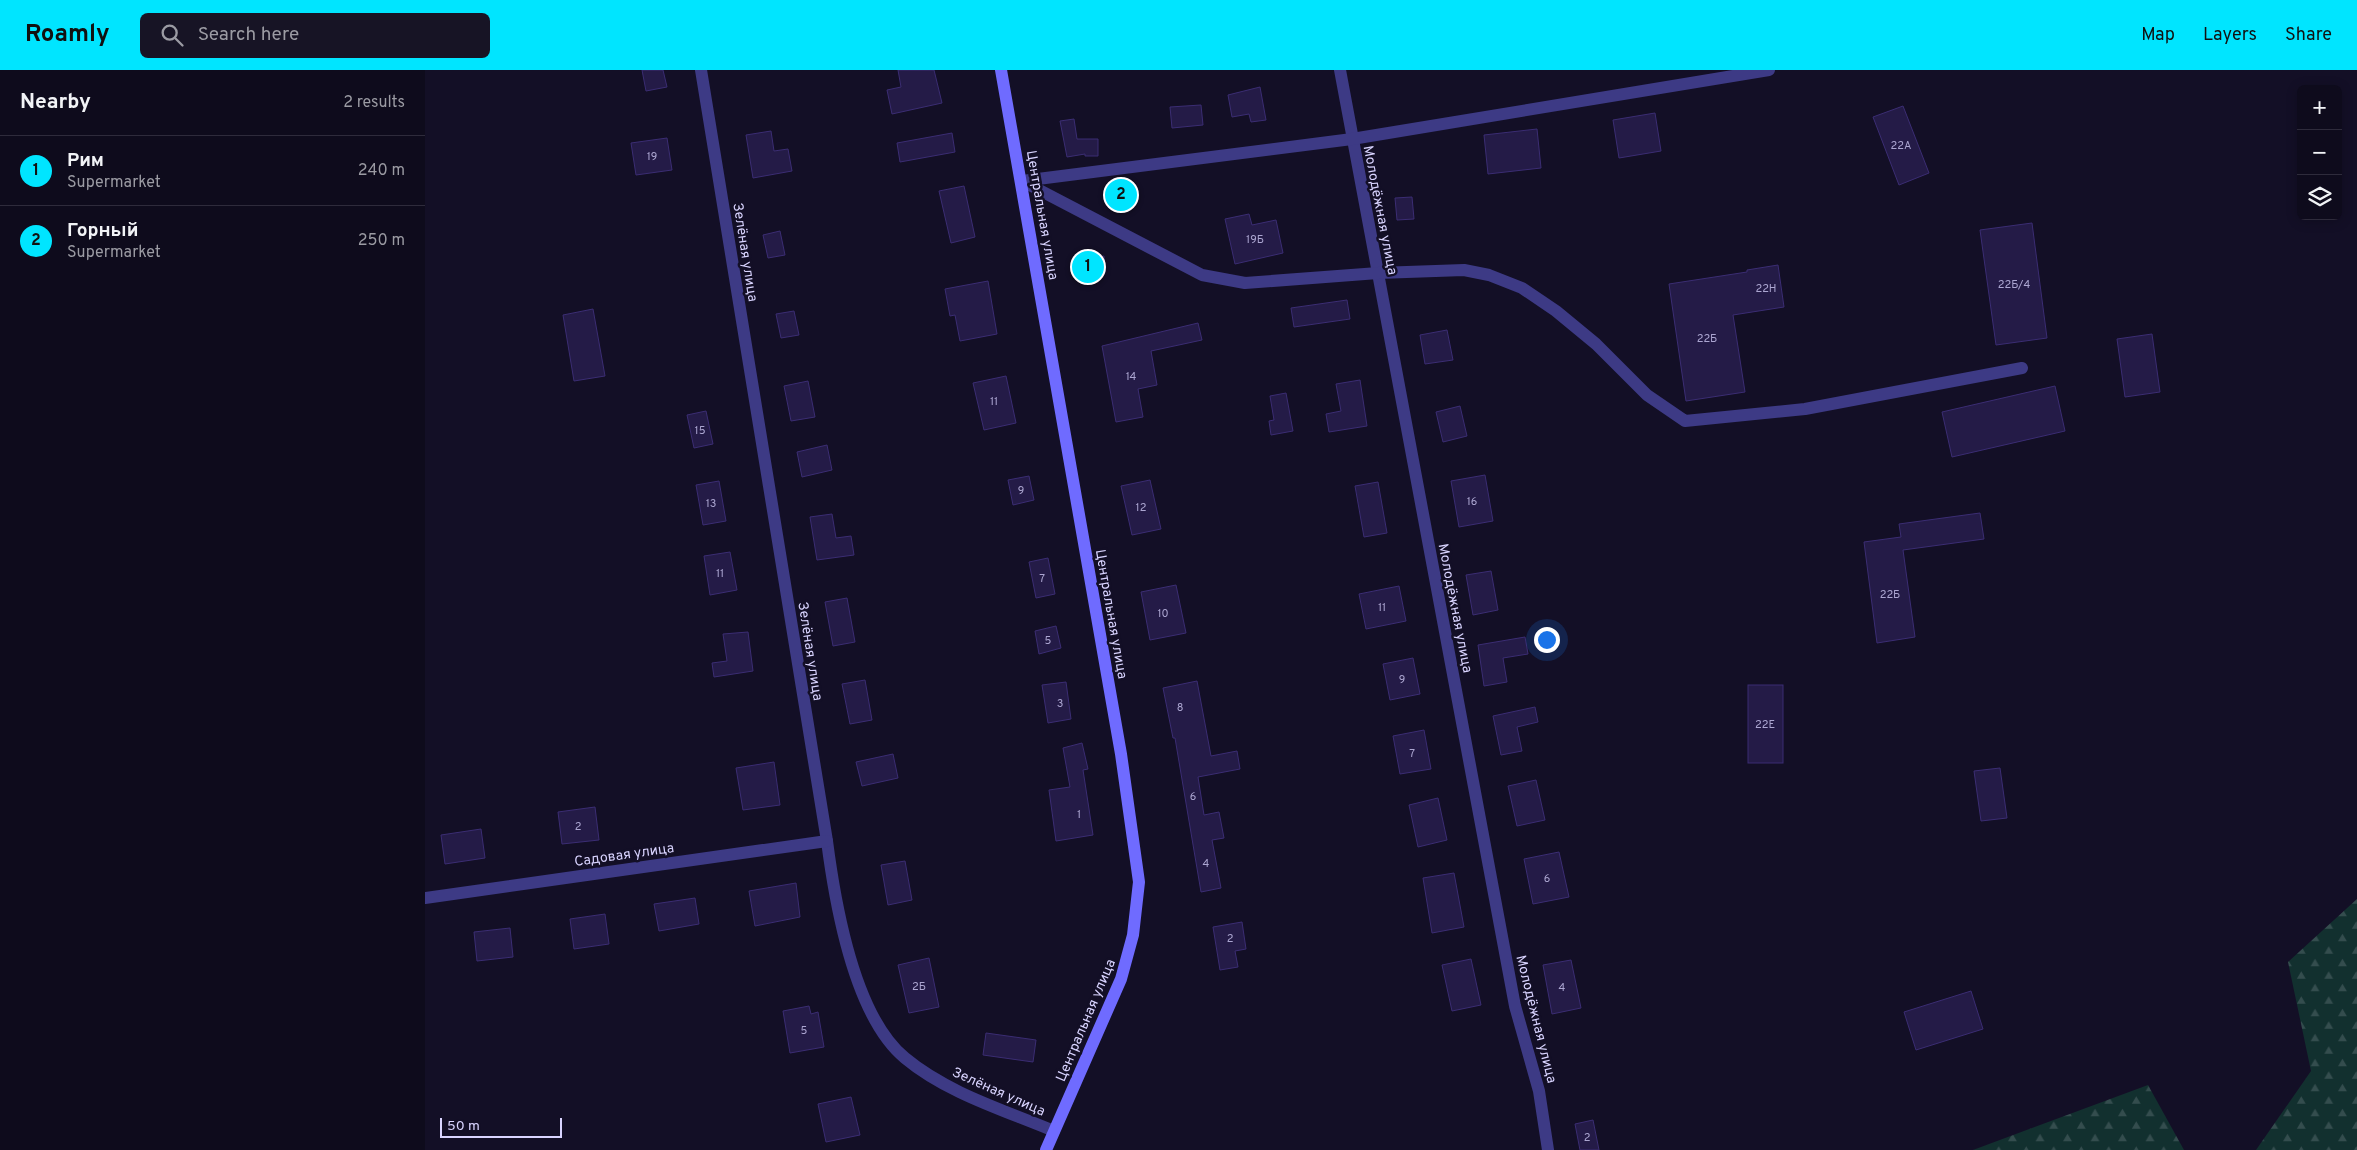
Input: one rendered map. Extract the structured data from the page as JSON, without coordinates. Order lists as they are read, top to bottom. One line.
{"streets":{"street":["Молодёжная улица","Центральная улица","Зелёная улица","Садовая улица"]},"crossings":[["Центральная улица","Зелёная улица"],["Зелёная улица","Садовая улица"]],"house_numbers":["22А","19","19Б","22Б/4","22Н","22Б","14","11","15","9","16","13","12","11","7","22Б","11","10","5","9","3","8","22Е","7","6","1","2","4","6","2","2Б","4","5","2"],"scale_bar":"50 m","page":{"header":"Roamly","search":"Search here","nav":["Map","Layers","Share"],"heading":["Nearby","2 results"],"map_buttons":["+","−"],"list":[{"mark":"1","name":"Рим","note":"Supermarket","value":"240 m"},{"mark":"2","name":"Горный","note":"Supermarket","value":"250 m"}],"pins":["2","1"],"scale":"50 m"}}
